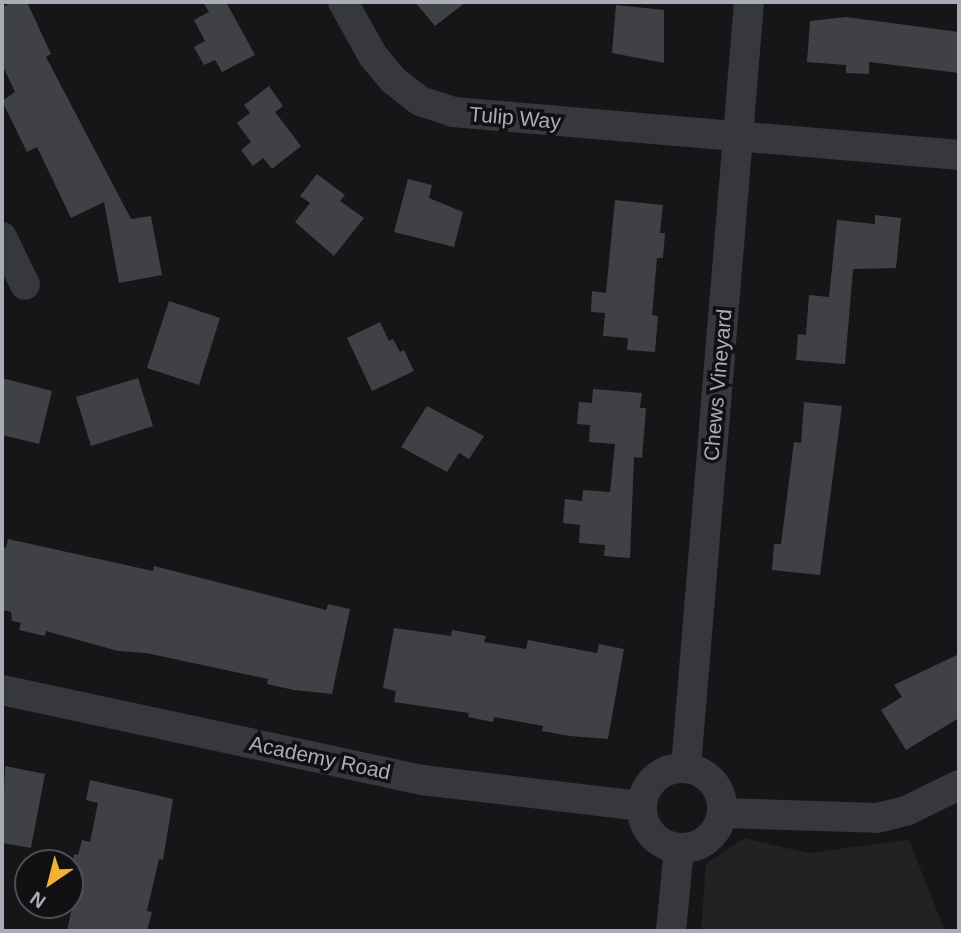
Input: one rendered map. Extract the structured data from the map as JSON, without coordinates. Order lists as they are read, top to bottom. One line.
{"streets":{"street":["Tulip Way","Chews Vineyard","Academy Road"]},"crossings":[["Tulip Way","Chews Vineyard"],["Chews Vineyard","Academy Road"]],"north":"bottom left"}
